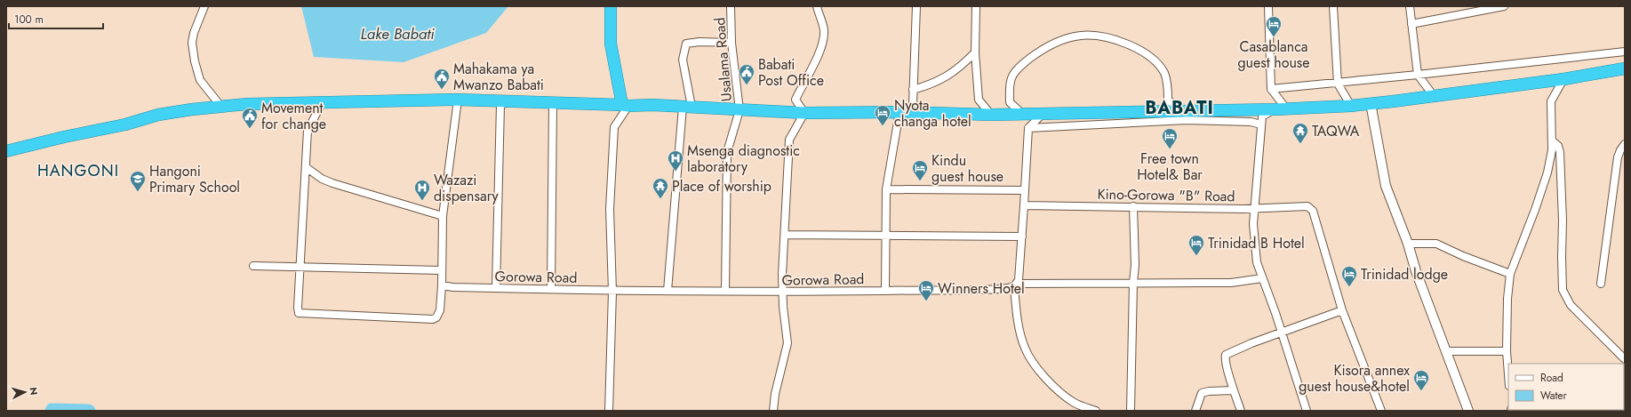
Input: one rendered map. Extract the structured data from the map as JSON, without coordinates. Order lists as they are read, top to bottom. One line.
{"streets":{"street":["Usalama Road","Kino-Gorowa \"B\" Road","Gorowa Road"]},"districts":["BABATI","HANGONI"],"water":["Lake Babati"],"places":{"hotel":["Casablanca guest house","Nyota changa hotel","Free town Hotel& Bar","Kindu guest house","Trinidad B Hotel","Trinidad lodge","Winners Hotel","Kisora annex guest house&hotel"],"public building":["Babati Post Office","Mahakama ya Mwanzo Babati","Movement for change"],"temple":["TAQWA","Place of worship"],"hospital":["Msenga diagnostic laboratory","Wazazi dispensary"],"school or university":["Hangoni Primary School"]},"legend":["Road","Water"],"scale_bar":"100 m","north":"right"}
